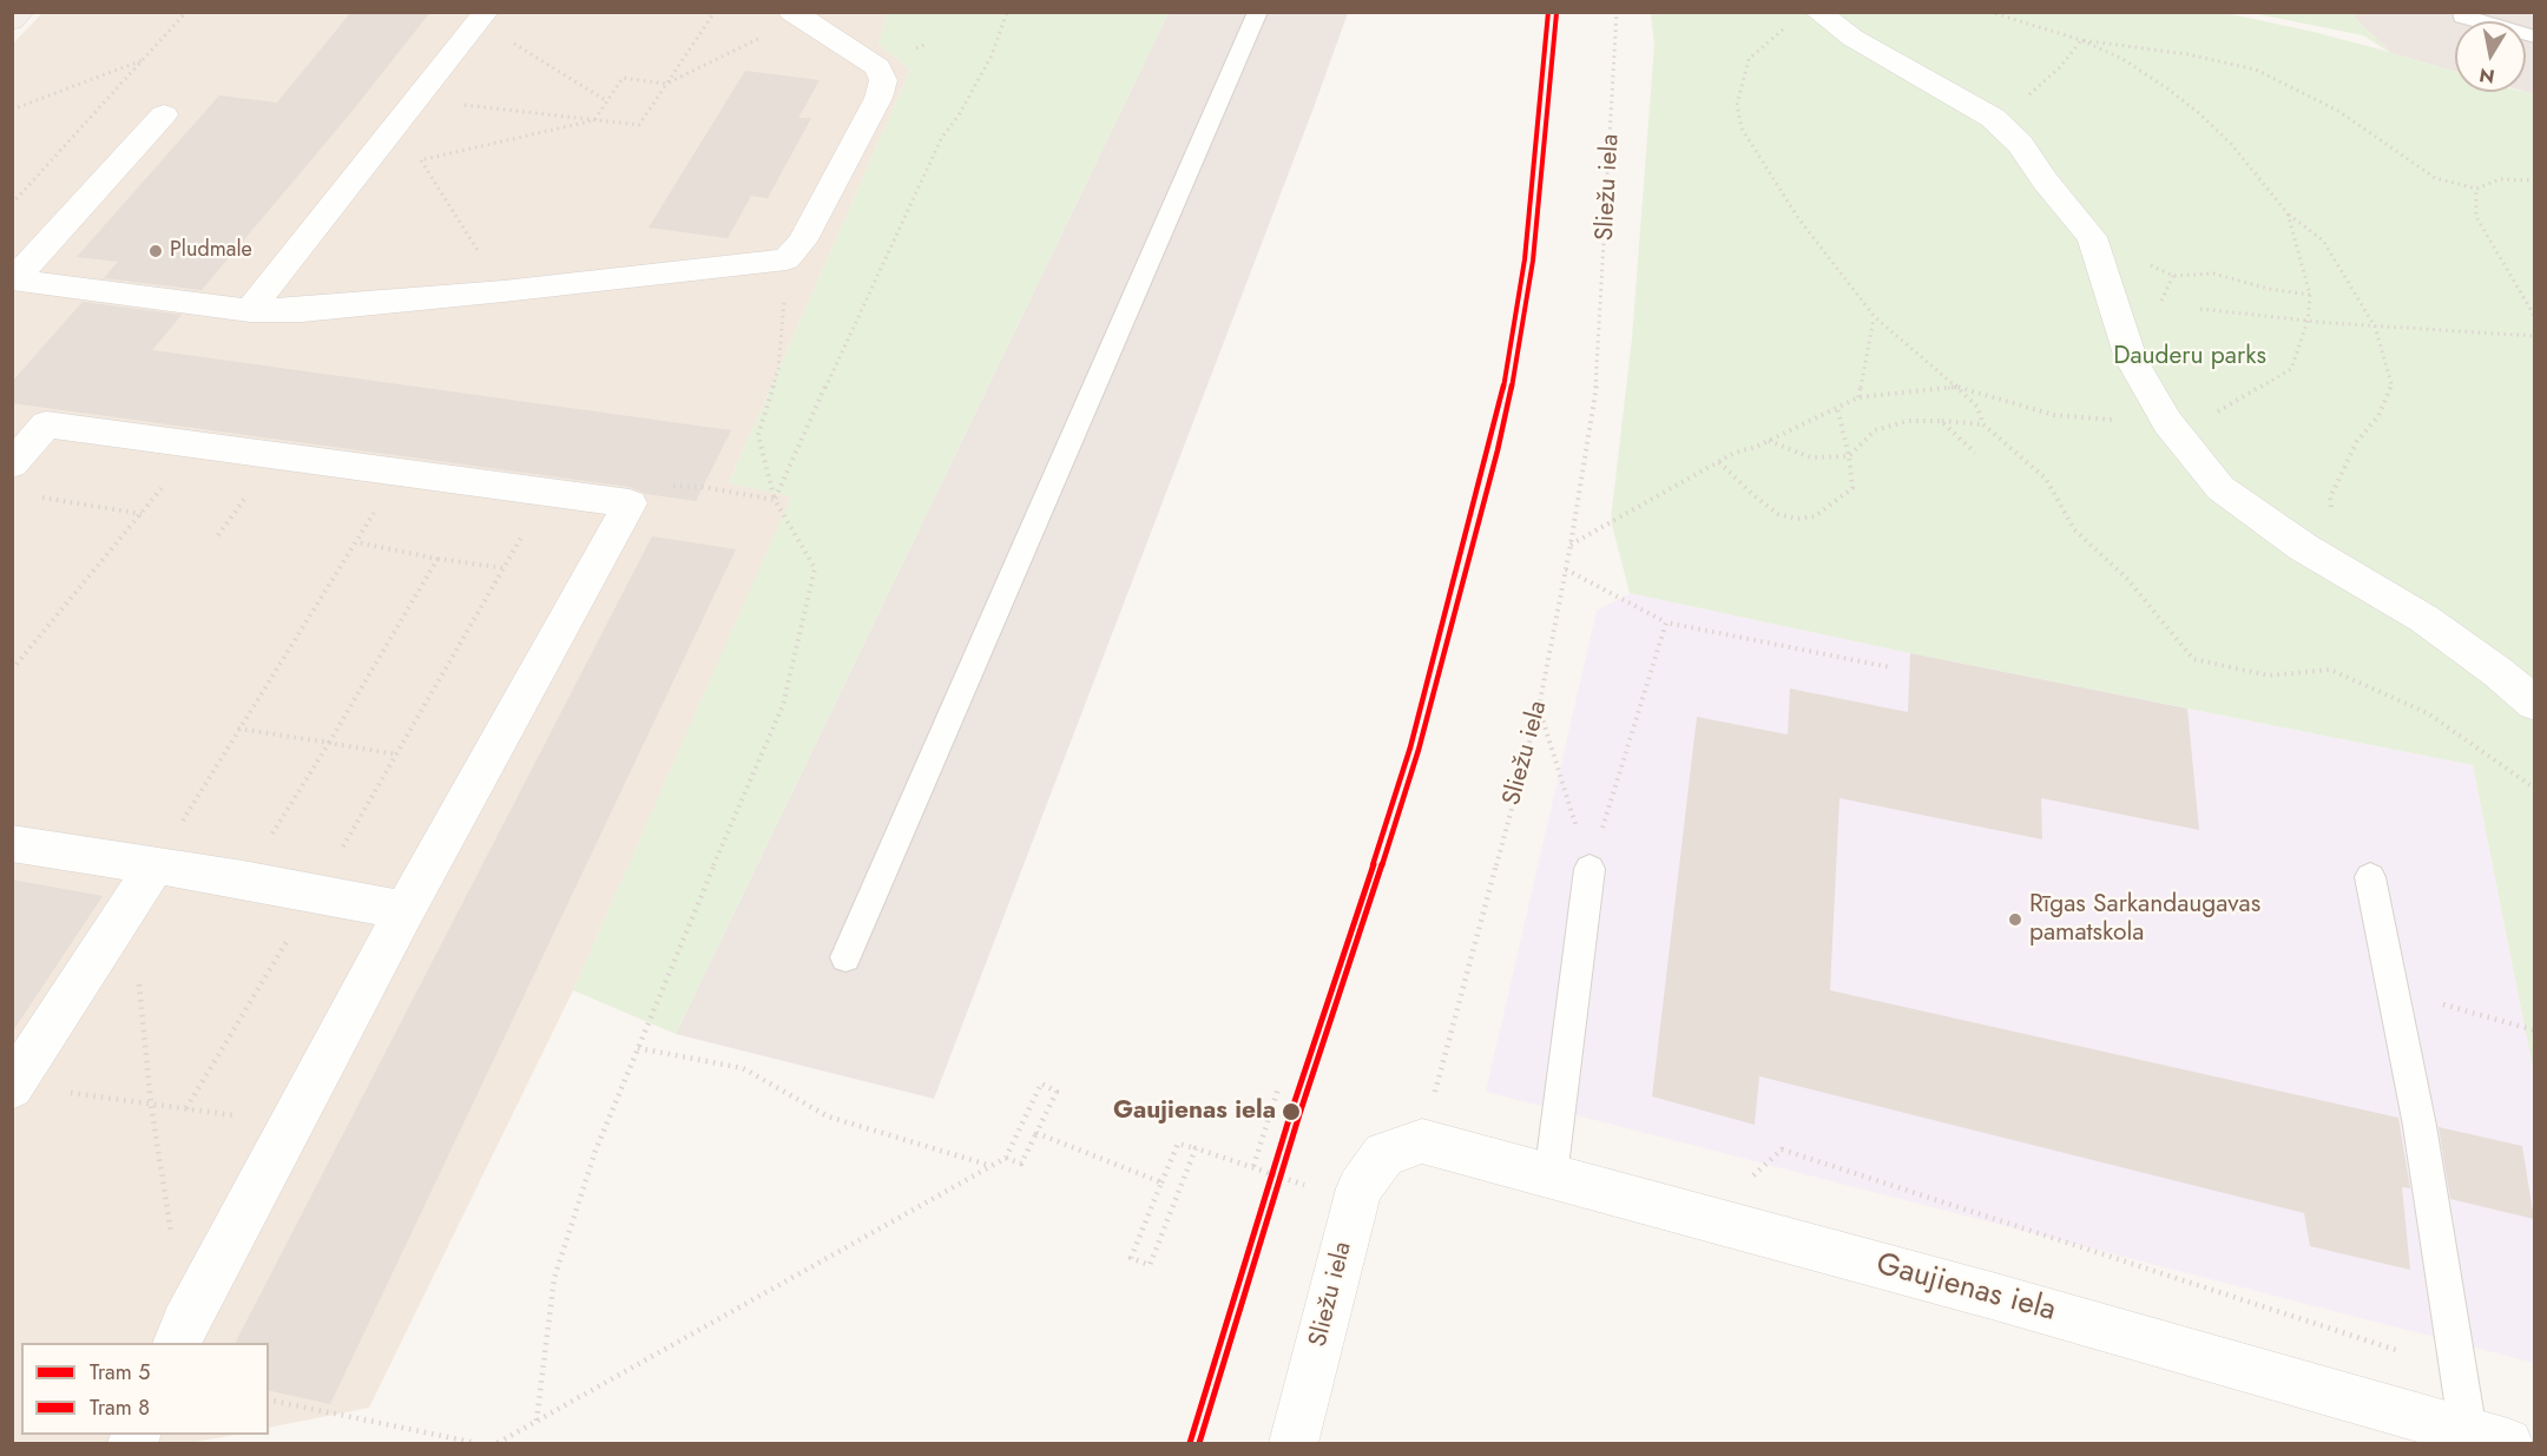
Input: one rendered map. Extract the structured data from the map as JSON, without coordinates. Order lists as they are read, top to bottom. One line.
{"streets":{"street":["Sliežu iela","Gaujienas iela"]},"crossings":[["Sliežu iela","Gaujienas iela"]],"parks":["Dauderu parks"],"places":["Pludmale","Rīgas Sarkandaugavas pamatskola","Gaujienas iela"],"lines":["tram line 5","tram line 8"],"legend":["Tram 5","Tram 8"],"north":"bottom"}
